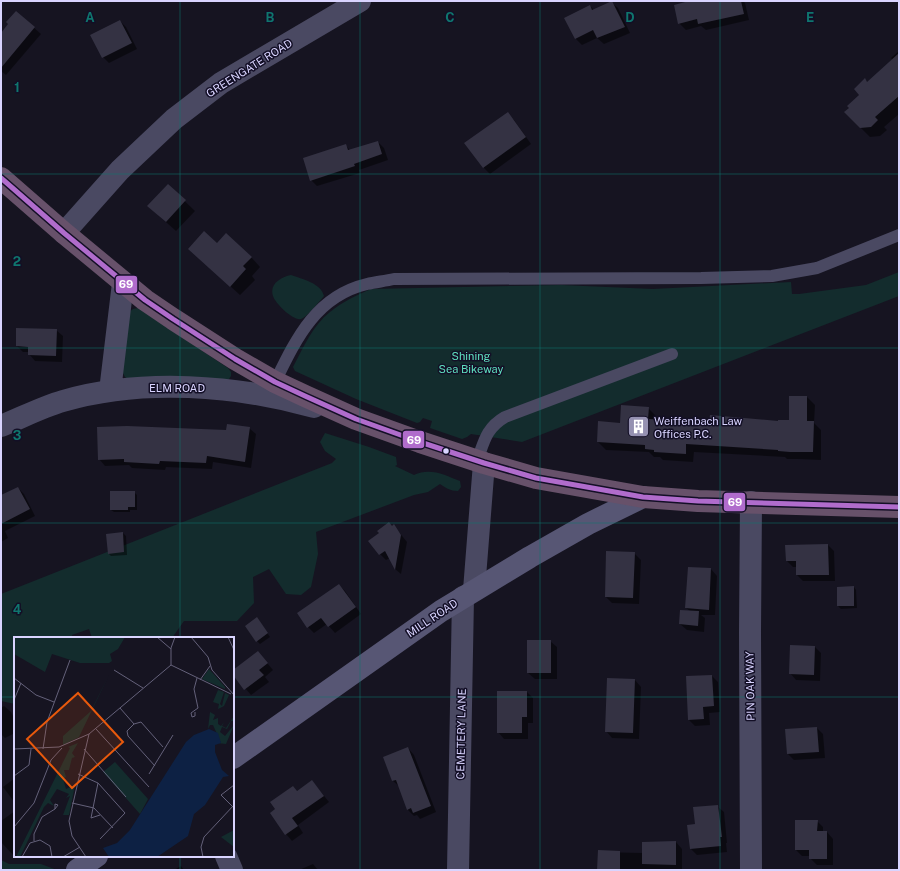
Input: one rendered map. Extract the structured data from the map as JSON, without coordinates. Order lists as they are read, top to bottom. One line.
{"streets":{"street":["GREENGATE ROAD","ELM ROAD","MILL ROAD","PIN OAK WAY","CEMETERY LANE"]},"crossings":[["MILL ROAD","CEMETERY LANE"]],"parks":["Shining Sea Bikeway"],"places":{"building":["Weiffenbach Law Offices P.C."]},"lines":["transit line 69"],"grid":{"columns":["A","B","C","D","E"],"rows":["1","2","3","4"]}}
